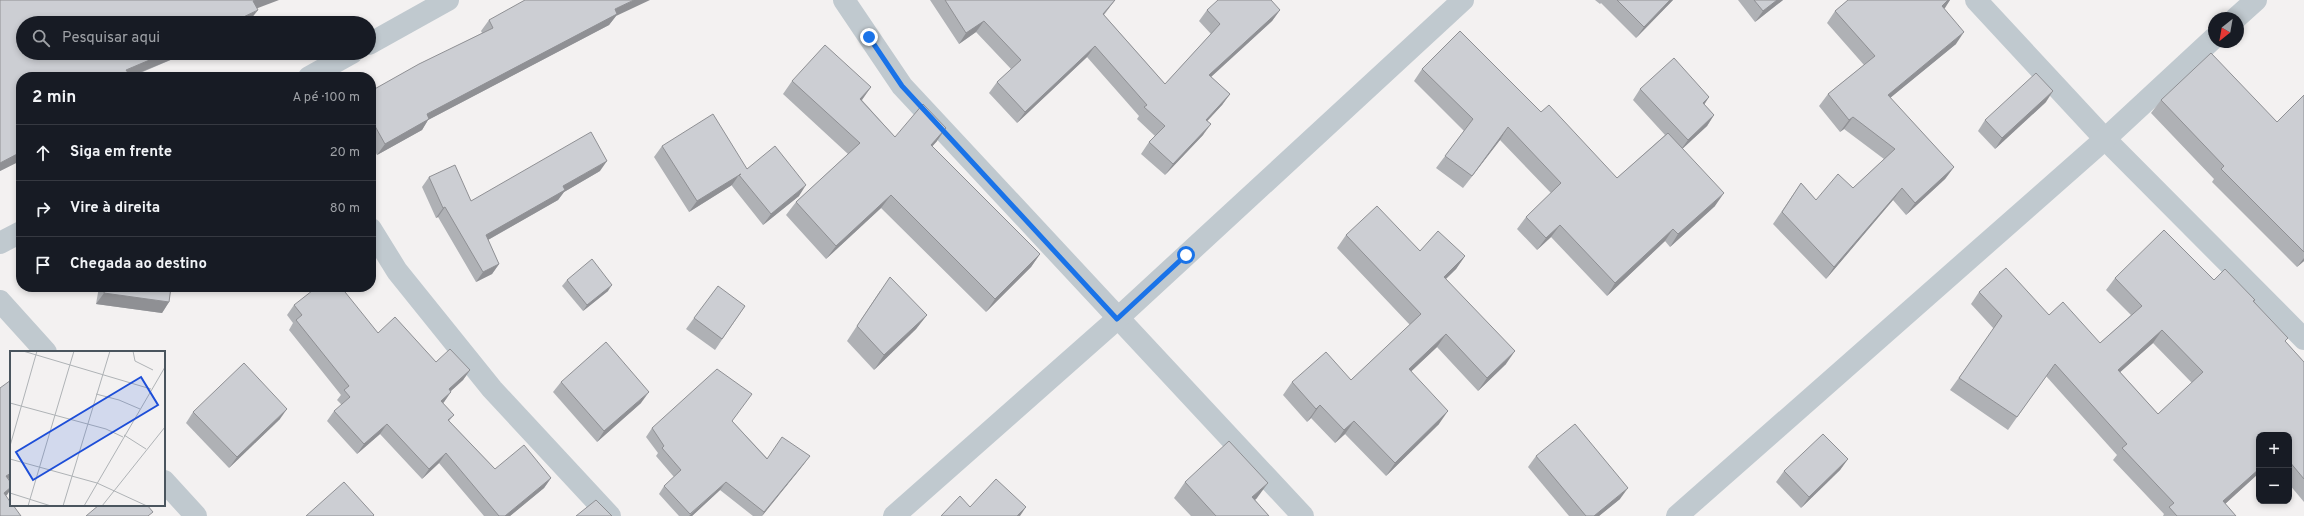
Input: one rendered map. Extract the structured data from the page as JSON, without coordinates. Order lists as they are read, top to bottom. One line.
{"north":"bottom left","page":{"search":"Pesquisar aqui","heading":["2 min","A pé · 100 m"],"list":[["Siga em frente","20 m"],["Vire à direita","80 m"],"Chegada ao destino"],"map_buttons":["+","−"]}}
